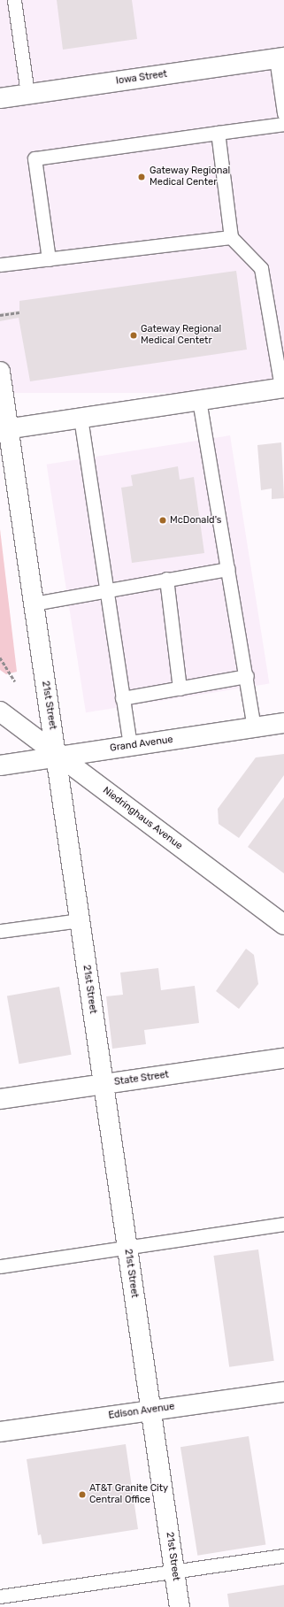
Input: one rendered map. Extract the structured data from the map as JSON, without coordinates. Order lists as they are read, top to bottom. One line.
{"streets":{"street":["Iowa Street","21st Street","Grand Avenue","Niedringhaus Avenue","State Street","Edison Avenue"]},"crossings":[["21st Street","Grand Avenue"],["21st Street","Niedringhaus Avenue"],["21st Street","State Street"],["21st Street","Edison Avenue"],["Grand Avenue","Niedringhaus Avenue"]],"places":["Gateway Regional Medical Center","Gateway Regional Medical Centetr","McDonald's","AT&T Granite City Central Office"]}
